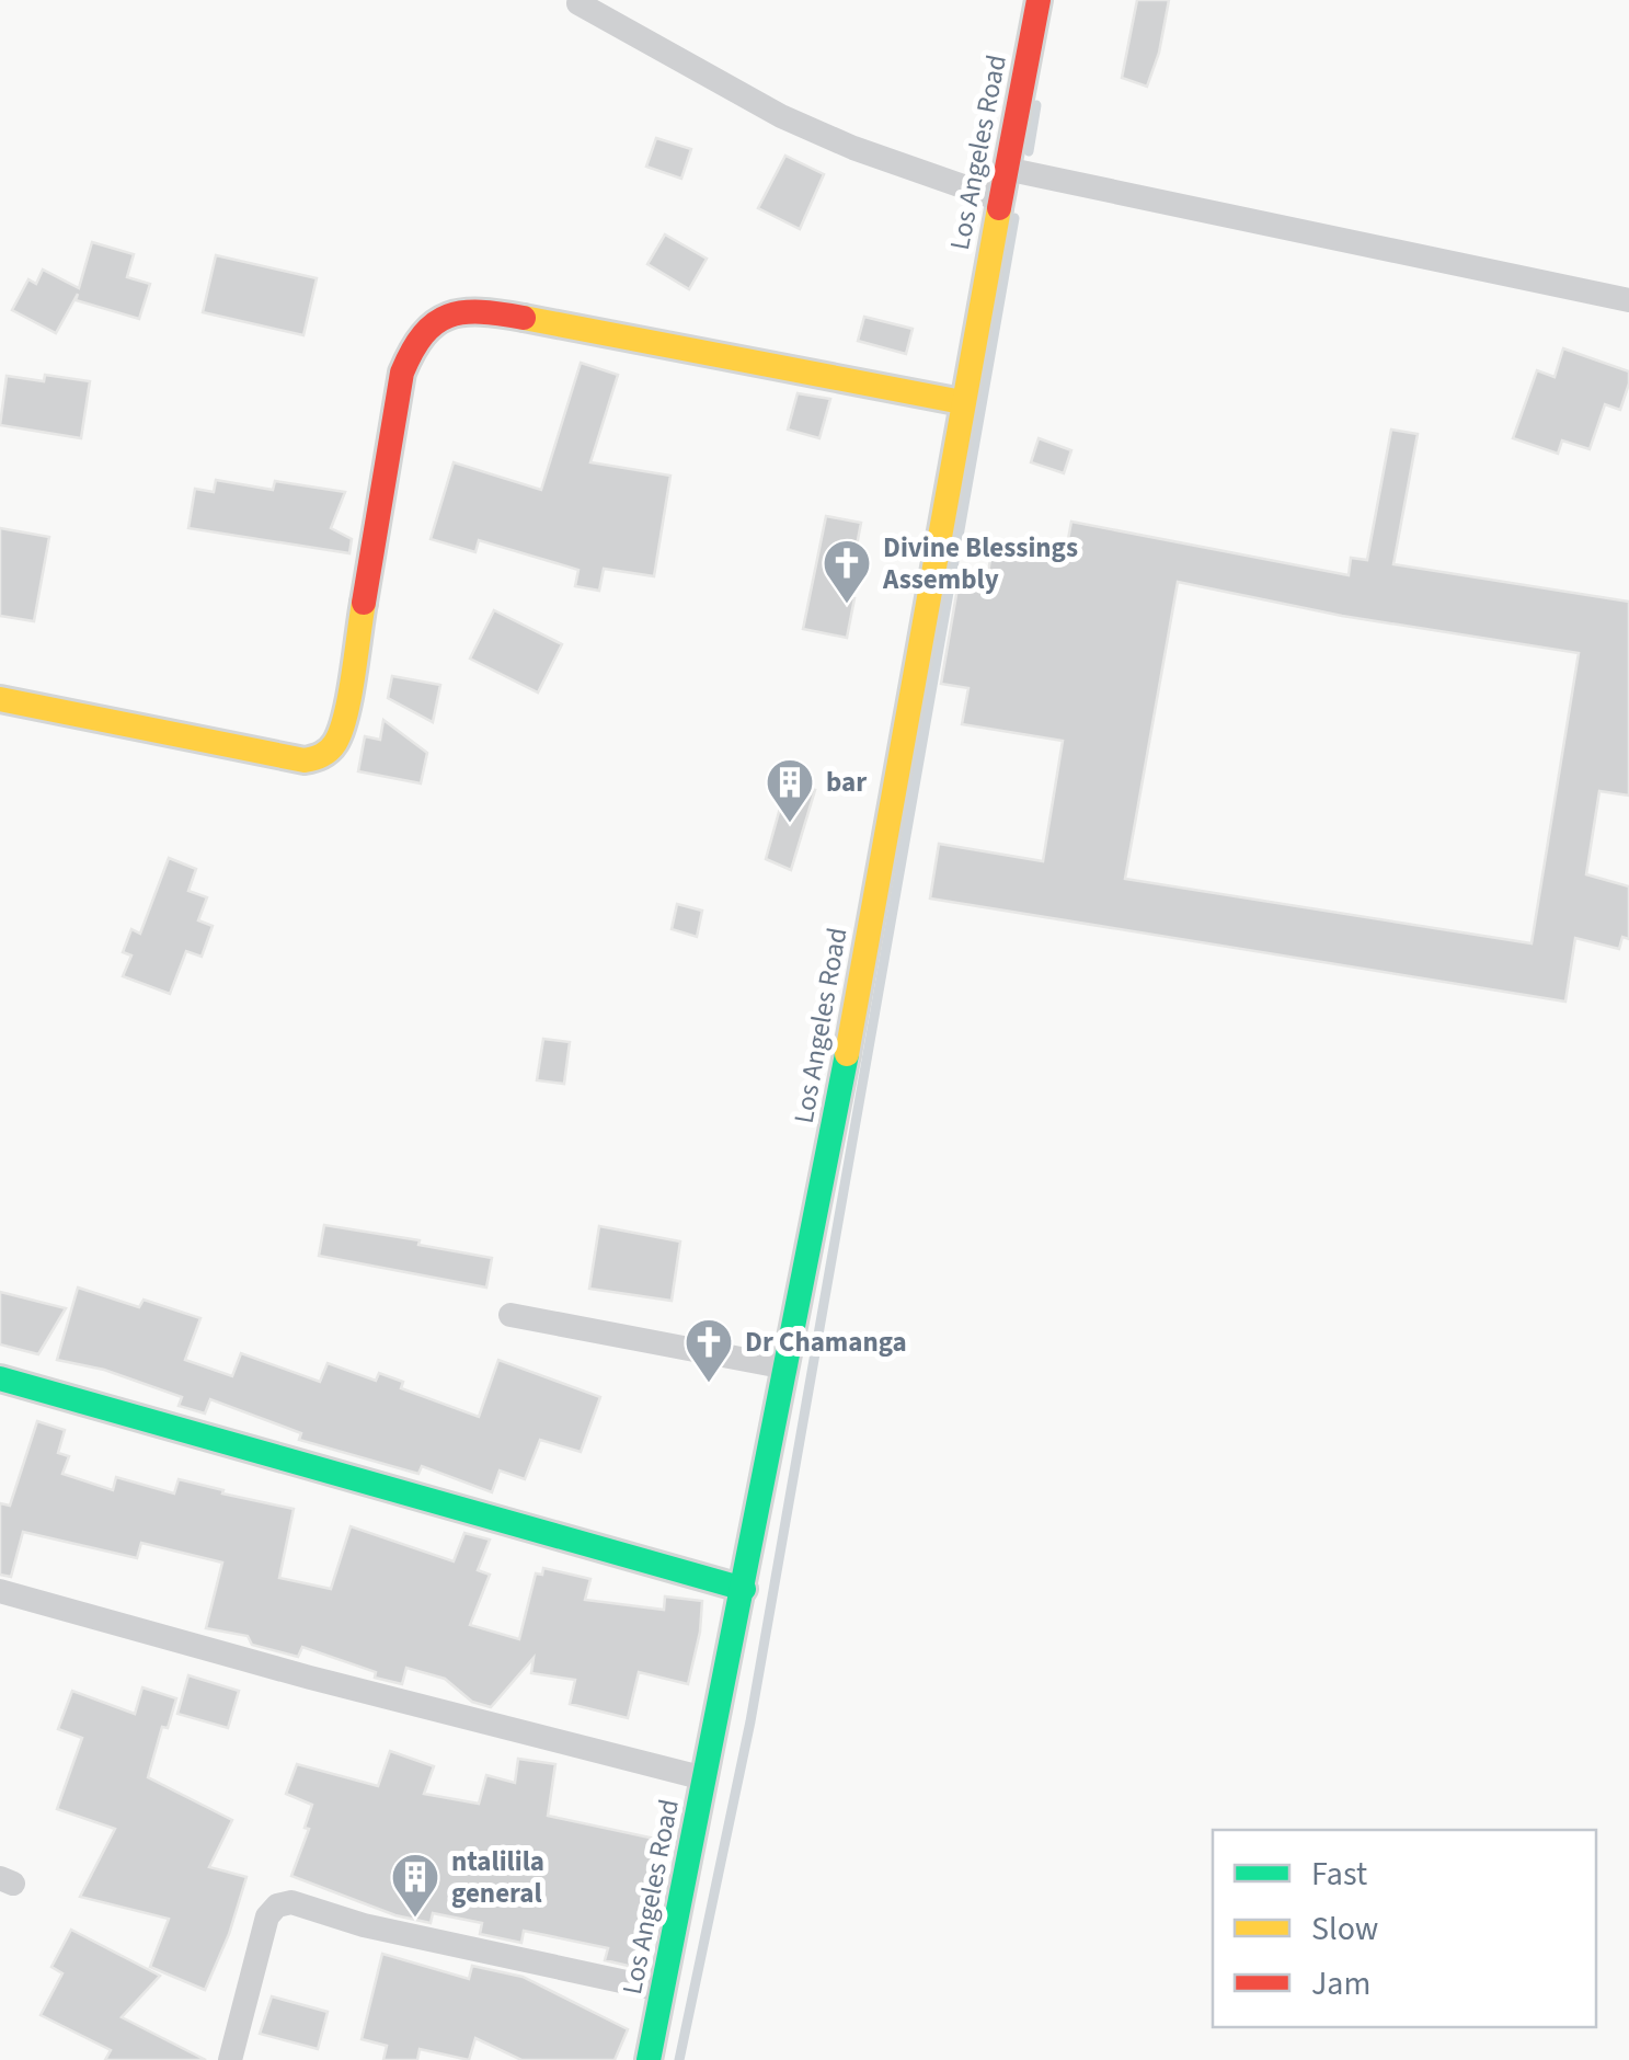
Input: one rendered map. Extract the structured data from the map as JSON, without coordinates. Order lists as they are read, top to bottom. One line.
{"streets":{"main road":["Los Angeles Road"]},"places":{"church":["Divine Blessings Assembly","Dr Chamanga"],"building":["bar","ntalilila general"]},"legend":["Fast","Slow","Jam"]}
